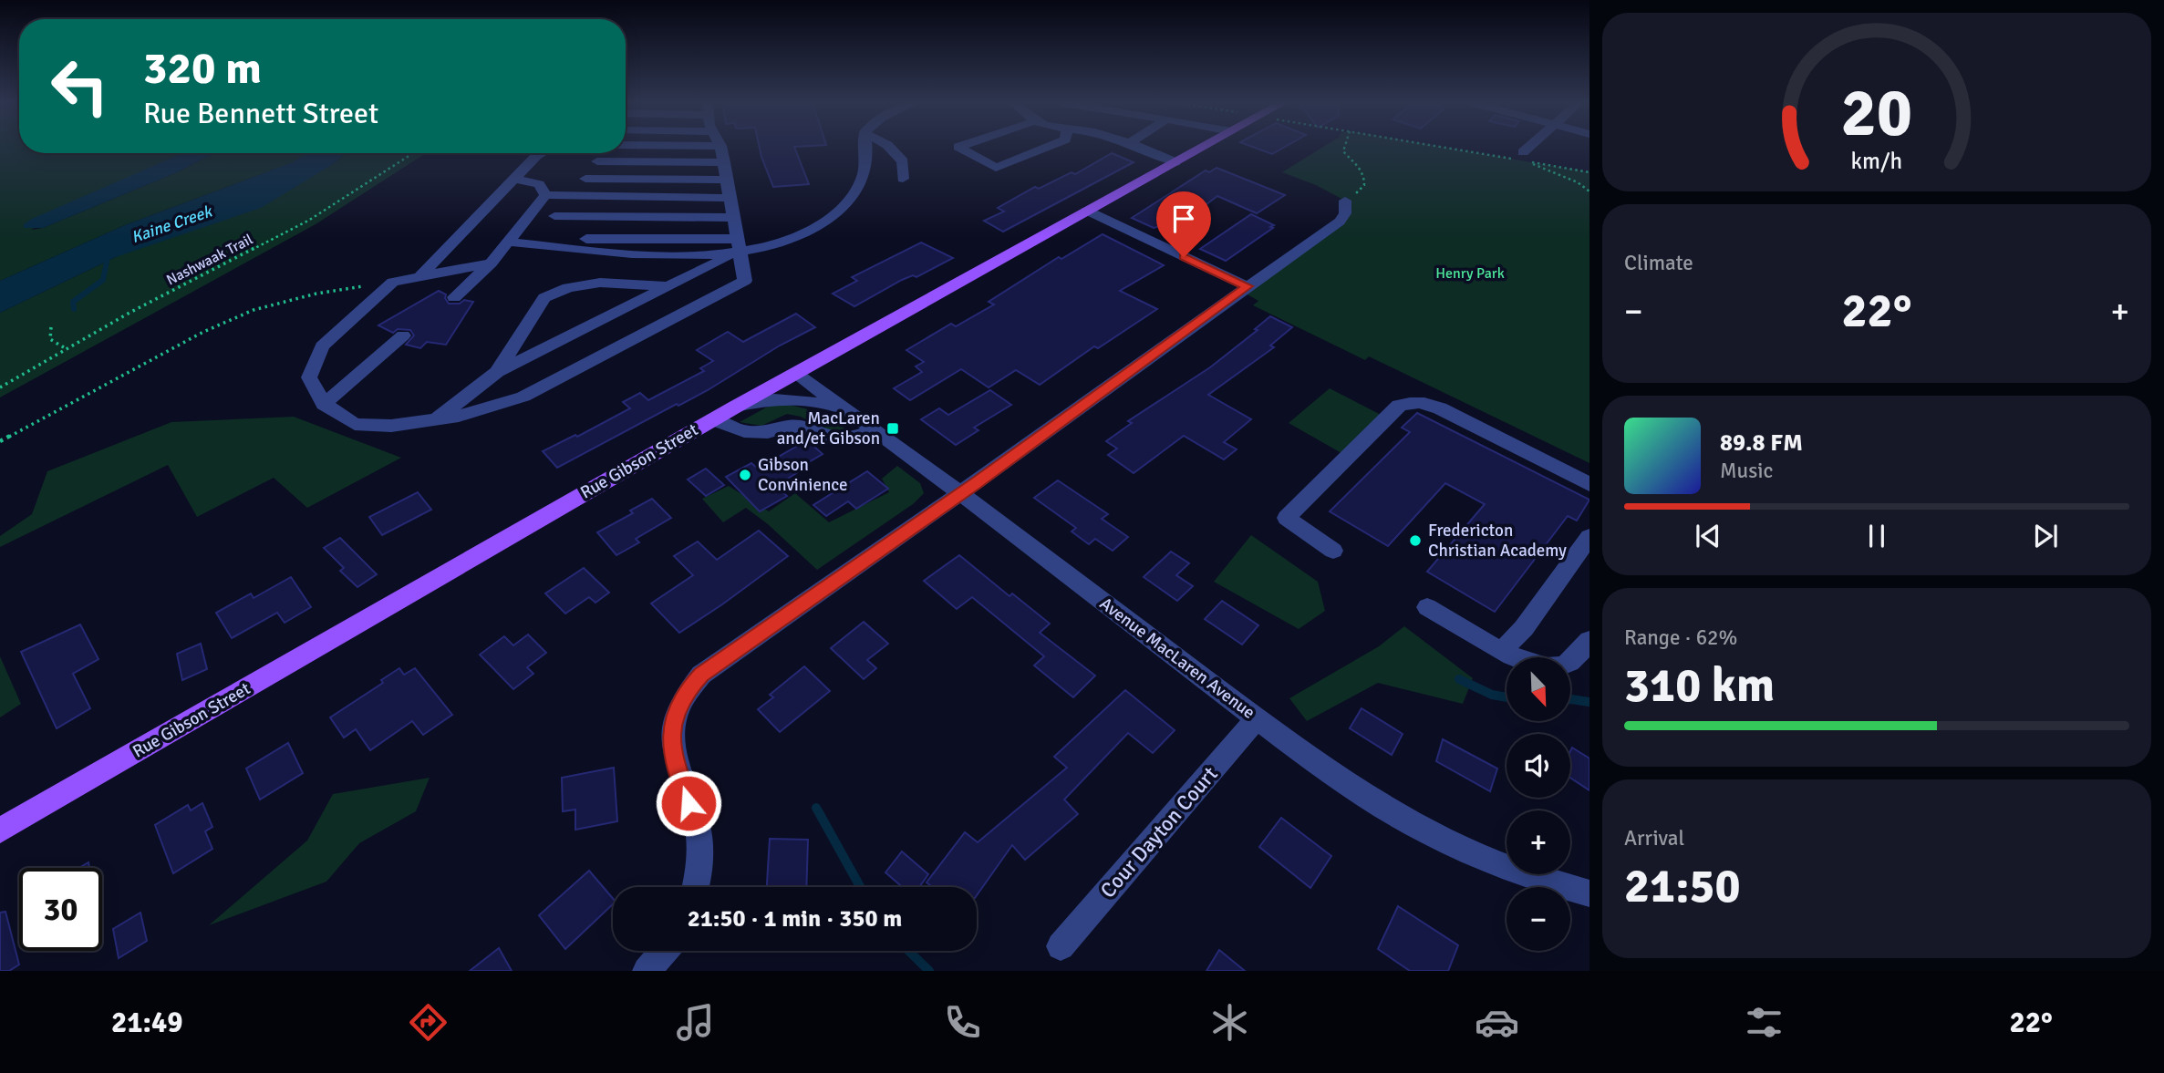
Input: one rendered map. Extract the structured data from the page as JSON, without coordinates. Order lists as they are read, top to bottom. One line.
{"streets":{"main road":["Rue Gibson Street"],"street":["Avenue MacLaren Avenue","Cour Dayton Court"],"path":["Nashwaak Trail"]},"crossings":[["Rue Gibson Street","Avenue MacLaren Avenue"],["Avenue MacLaren Avenue","Cour Dayton Court"]],"water":["Kaine Creek"],"parks":["Henry Park"],"places":{"transit":["MacLaren and/et Gibson"],"other":["Gibson Convinience","Fredericton Christian Academy"]},"north":"bottom right","page":{"turn":["320 m","Rue Bennett Street"],"tile":["Climate",["Range · 62%","310 km"],["Arrival","21:50"]],"heat":["−","22°","+"],"song":["89.8 FM","Music"],"map_buttons":["+","−"],"limit":"30","trip":"21:50 · 1 min · 350 m","tabs":["21:49","22°"],"gauge":["20","km/h"]}}
